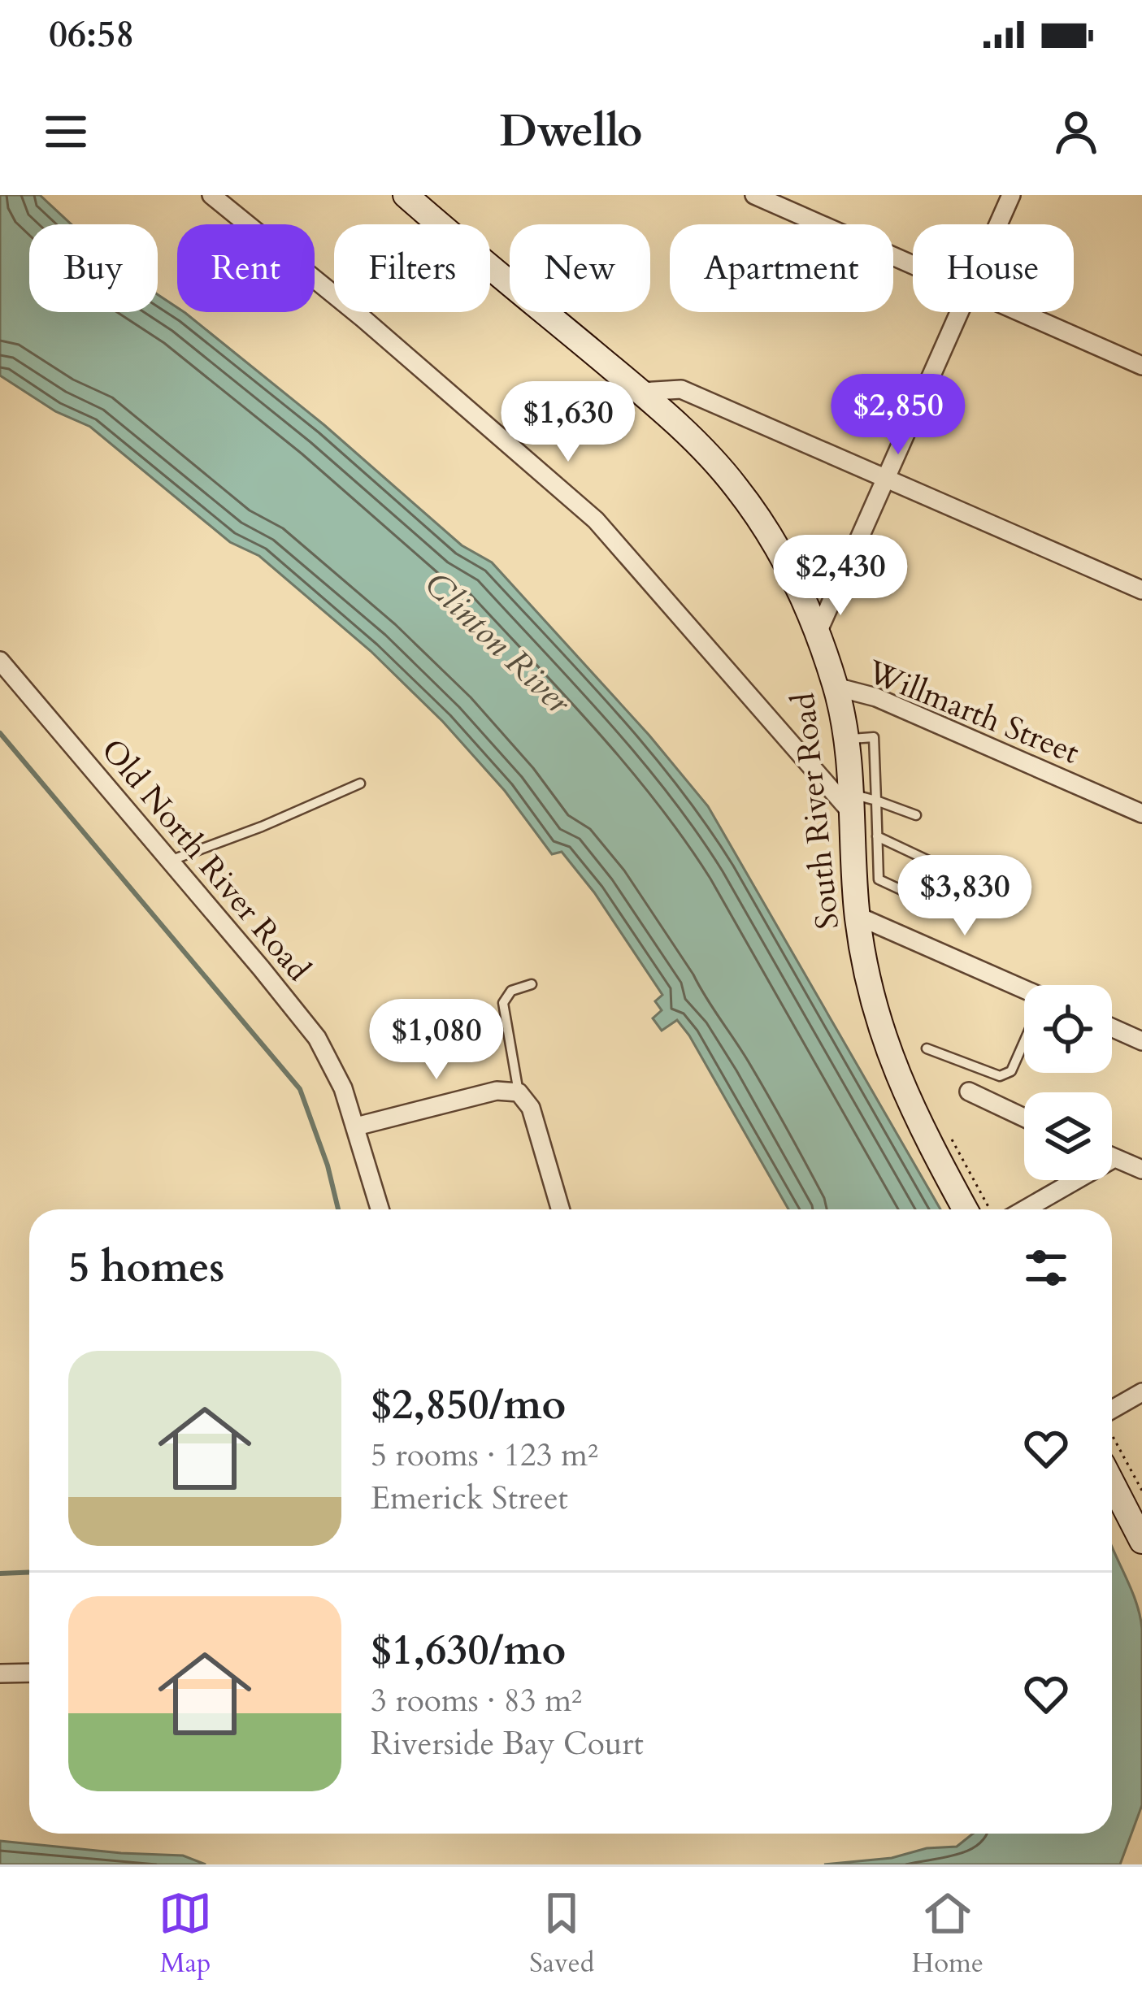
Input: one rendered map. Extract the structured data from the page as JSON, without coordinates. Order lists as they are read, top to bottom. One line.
{"streets":{"street":["Willmarth Street","South River Road","Old North River Road"]},"crossings":[["Willmarth Street","South River Road"]],"water":["Clinton River"],"page":{"status":"06:58","header":"Dwello","chip":["Buy","Rent","Filters","New","Apartment","House"],"price":["$2,850","$1,630","$2,430","$3,830","$1,080"],"heading":"5 homes","list":[{"name":"$2,850/mo","note":"5 rooms · 123 m² · Emerick Street"},{"name":"$1,630/mo","note":"3 rooms · 83 m² · Riverside Bay Court"}],"tabs":["Map","Saved","Home"]}}
